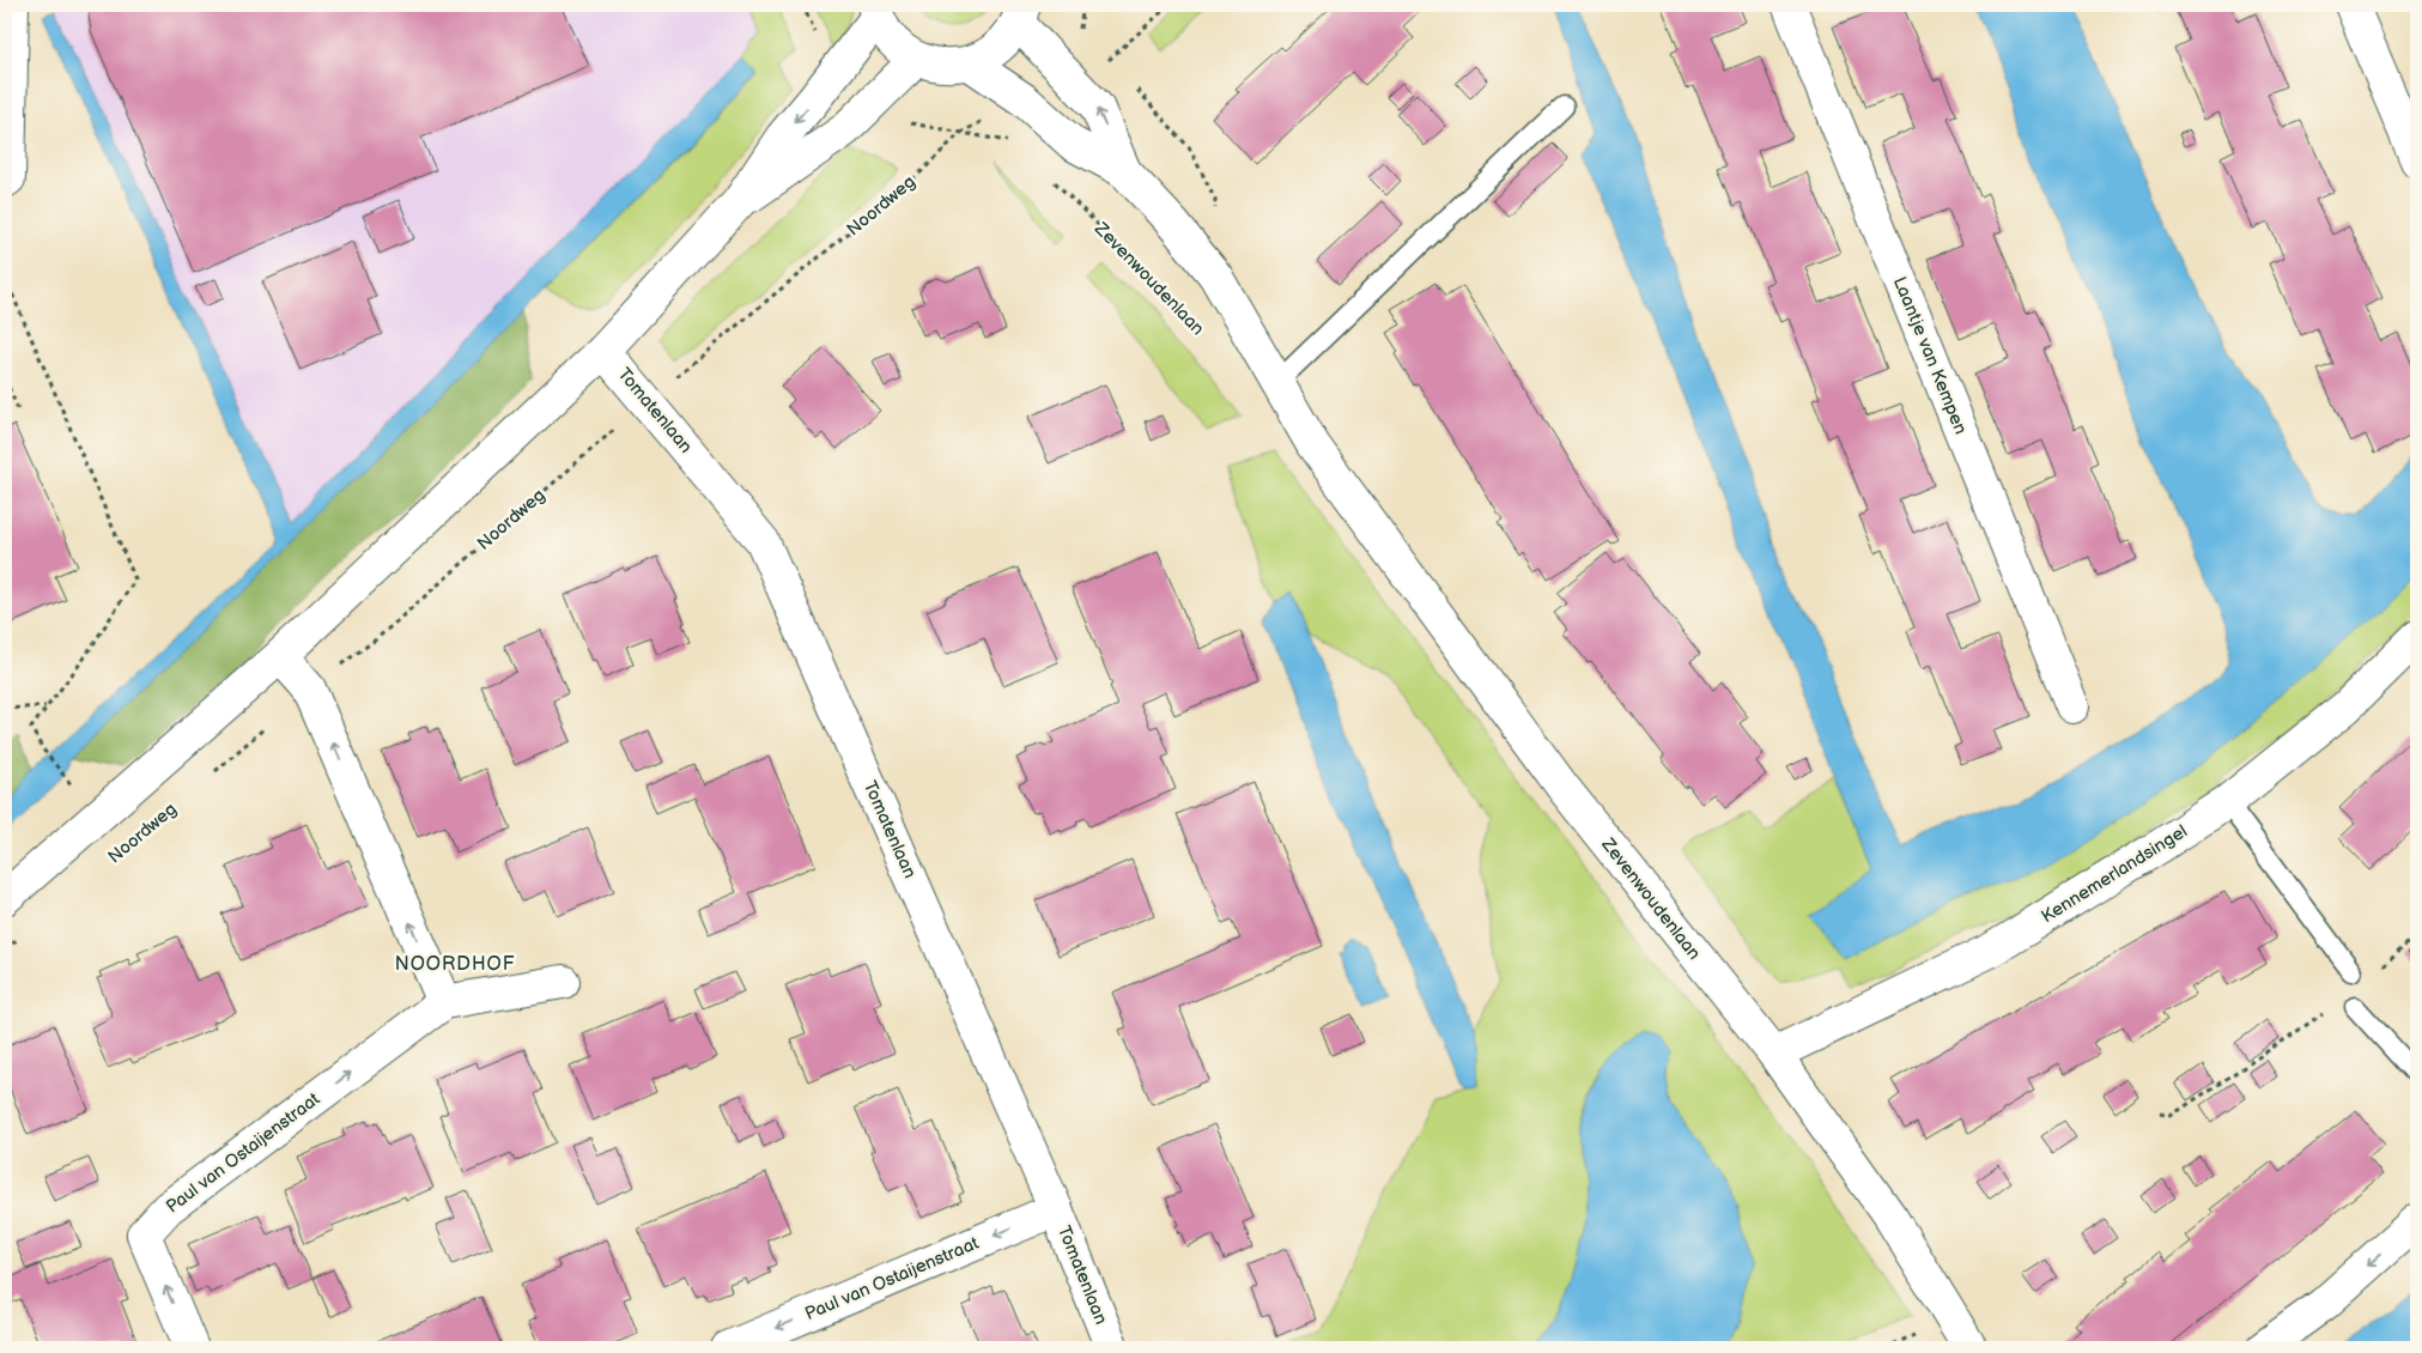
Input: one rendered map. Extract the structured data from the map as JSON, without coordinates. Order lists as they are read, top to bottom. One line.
{"streets":{"street":["Zevenwoudenlaan","Laantje van Kempen","Tomatenlaan","Kennemerlandsingel","Paul van Ostaijenstraat"],"path":["Noordweg"]},"crossings":[["Noordweg","Zevenwoudenlaan"],["Noordweg","Tomatenlaan"],["Zevenwoudenlaan","Kennemerlandsingel"],["Tomatenlaan","Paul van Ostaijenstraat"]],"districts":["NOORDHOF"]}
